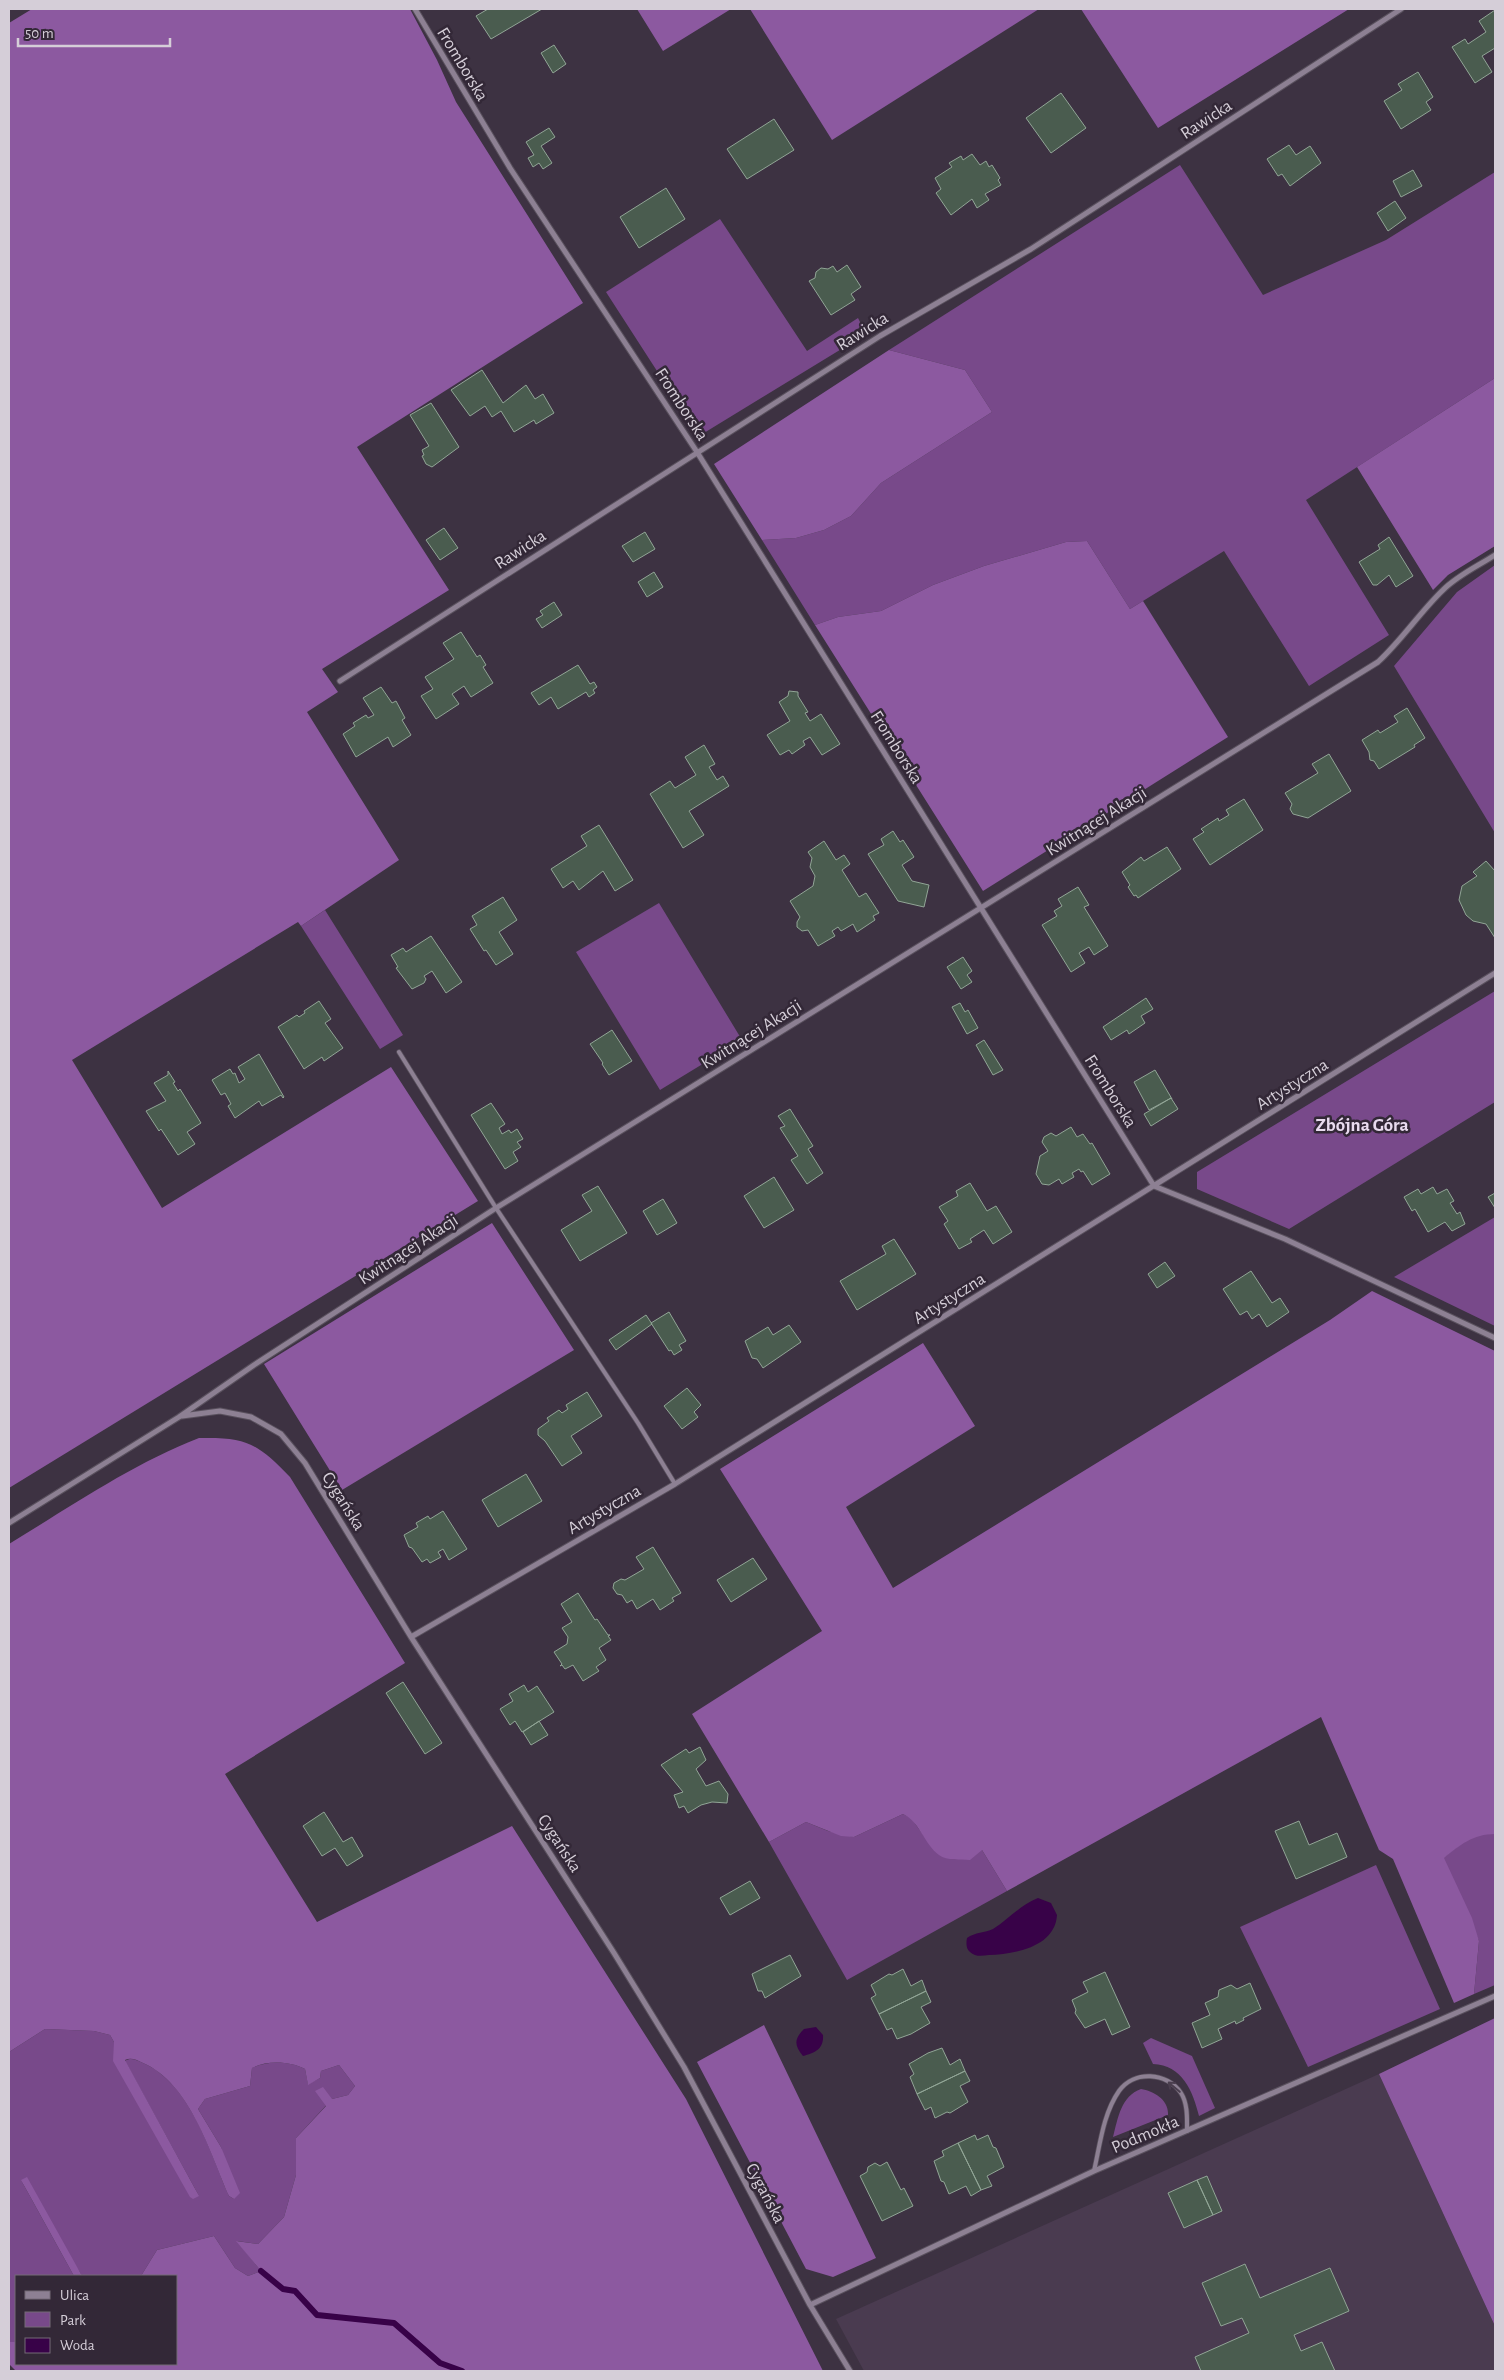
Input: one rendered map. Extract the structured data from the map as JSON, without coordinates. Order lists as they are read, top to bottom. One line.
{"streets":{"street":["Fromborska","Rawicka","Kwitnącej Akacji","Artystyczna","Cygańska","Podmokła"]},"crossings":[["Fromborska","Rawicka"],["Fromborska","Kwitnącej Akacji"],["Fromborska","Artystyczna"],["Kwitnącej Akacji","Cygańska"],["Artystyczna","Cygańska"],["Cygańska","Podmokła"]],"districts":["Zbójna Góra"],"legend":["Ulica","Park","Woda"],"scale_bar":"50 m"}
